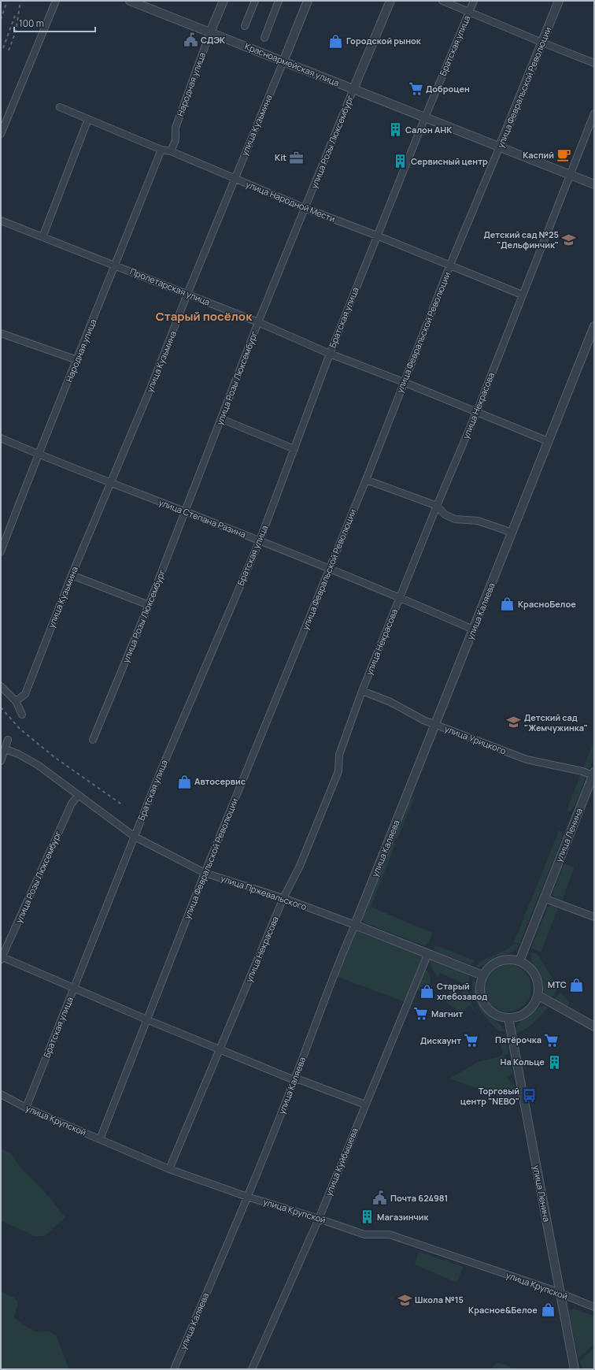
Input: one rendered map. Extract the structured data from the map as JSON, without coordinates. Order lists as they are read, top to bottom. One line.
{"streets":{"street":["Братская улица","Красноармейская улица","Народная улица","улица Февральской Революции","улица Кузьмина","улица Розы Люксембург","улица Народной Мести","Пролетарская улица","улица Некрасова","улица Степана Разина","улица Каляева","улица Урицкого","улица Ленина","улица Пржевальского","улица Крупской","улица Куйбышева"]},"crossings":[["Братская улица","Красноармейская улица"],["Братская улица","улица Народной Мести"],["Братская улица","Пролетарская улица"],["Братская улица","улица Степана Разина"],["Братская улица","улица Пржевальского"],["Братская улица","улица Крупской"],["Красноармейская улица","Народная улица"],["Красноармейская улица","улица Февральской Революции"],["Красноармейская улица","улица Кузьмина"],["Красноармейская улица","улица Розы Люксембург"],["Красноармейская улица","улица Некрасова"],["Народная улица","улица Народной Мести"],["Народная улица","Пролетарская улица"],["Народная улица","улица Степана Разина"],["улица Февральской Революции","улица Народной Мести"],["улица Февральской Революции","Пролетарская улица"],["улица Февральской Революции","улица Степана Разина"],["улица Февральской Революции","улица Пржевальского"],["улица Февральской Революции","улица Крупской"],["улица Кузьмина","улица Народной Мести"],["улица Кузьмина","Пролетарская улица"],["улица Кузьмина","улица Степана Разина"],["улица Розы Люксембург","улица Народной Мести"],["улица Розы Люксембург","Пролетарская улица"],["улица Розы Люксембург","улица Степана Разина"],["улица Розы Люксембург","улица Пржевальского"],["улица Народной Мести","улица Некрасова"],["Пролетарская улица","улица Некрасова"],["Пролетарская улица","улица Каляева"],["улица Некрасова","улица Степана Разина"],["улица Некрасова","улица Урицкого"],["улица Некрасова","улица Пржевальского"],["улица Некрасова","улица Крупской"],["улица Степана Разина","улица Каляева"],["улица Каляева","улица Урицкого"],["улица Каляева","улица Пржевальского"],["улица Каляева","улица Крупской"],["улица Урицкого","улица Ленина"],["улица Ленина","улица Пржевальского"],["улица Ленина","улица Крупской"],["улица Пржевальского","улица Куйбышева"],["улица Крупской","улица Куйбышева"]],"districts":["Старый посёлок"],"places":{"public building":["СДЭК","Почта 624981"],"shop":["Городской рынок","КрасноБелое","Автосервис","МТС","Старый хлебозавод","Красное&Белое"],"supermarket":["Доброцен","Магнит","Пятёрочка","Дискаунт"],"building":["Салон АНК","Сервисный центр","На Кольце","Магазинчик"],"cafe":["Каспий"],"office":["Kit"],"school or university":["Детский сад №25 \"Дельфинчик\"","Детский сад \"Жемчужинка\"","Школа №15"],"bus stop":["Торговый центр \"NEBO\""]},"scale_bar":"100 m"}
